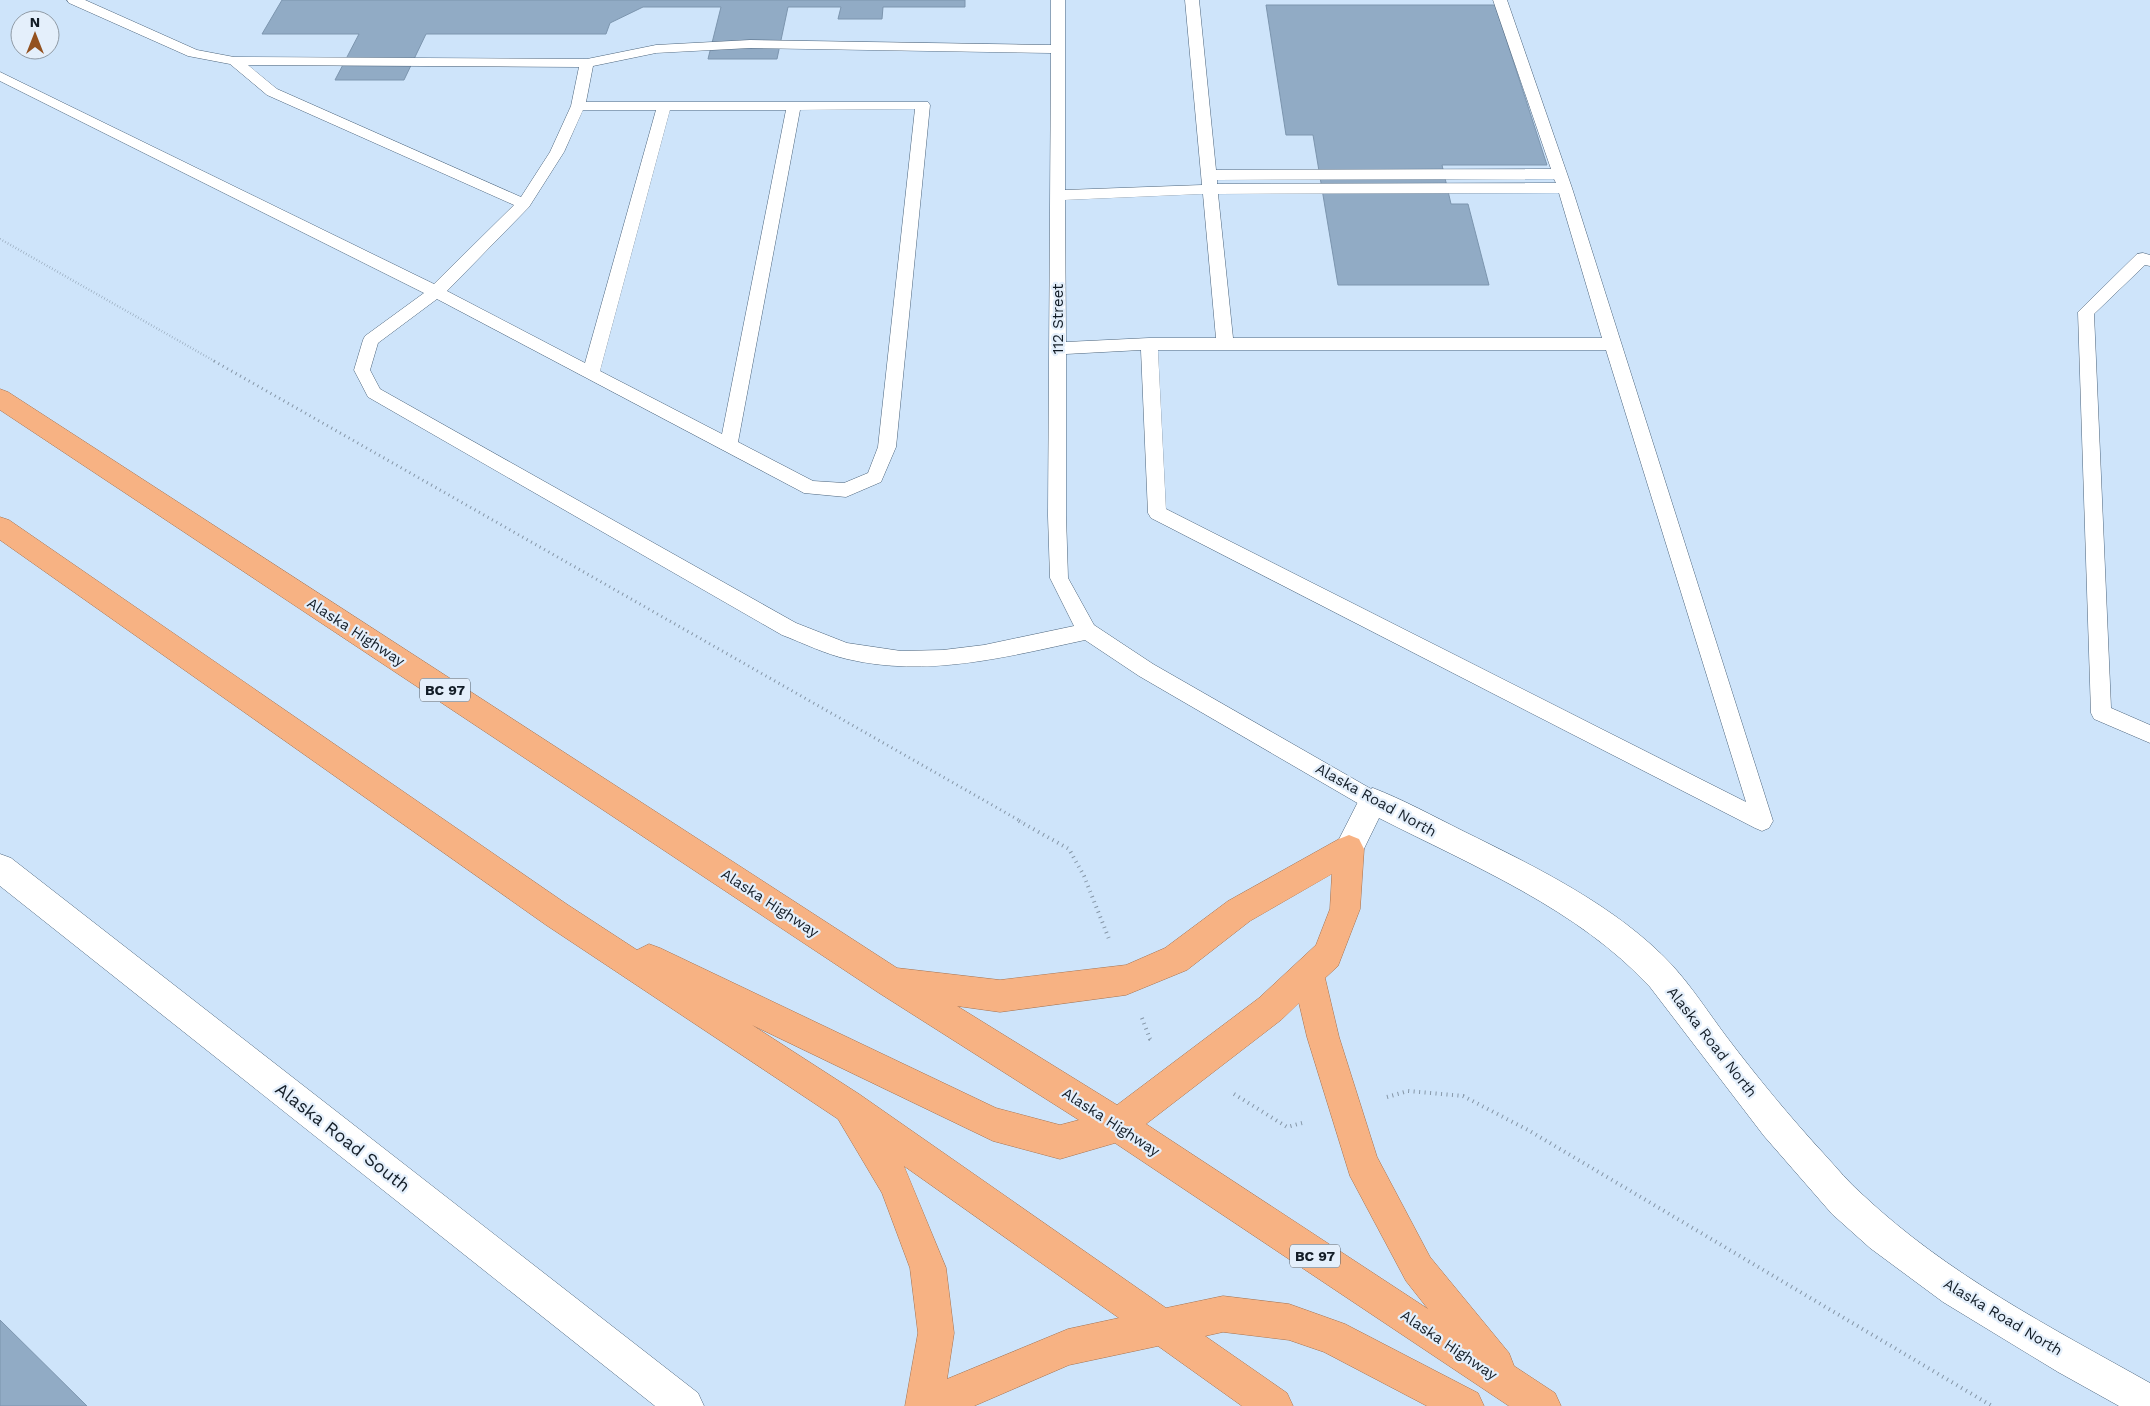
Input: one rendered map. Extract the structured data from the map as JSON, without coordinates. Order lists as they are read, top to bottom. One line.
{"streets":{"highway":["Alaska Highway","BC 97"],"street":["Alaska Road North","Alaska Road South"],"lane":["112 Street"]},"crossings":[["112 Street","Alaska Road North"]],"north":"top"}
